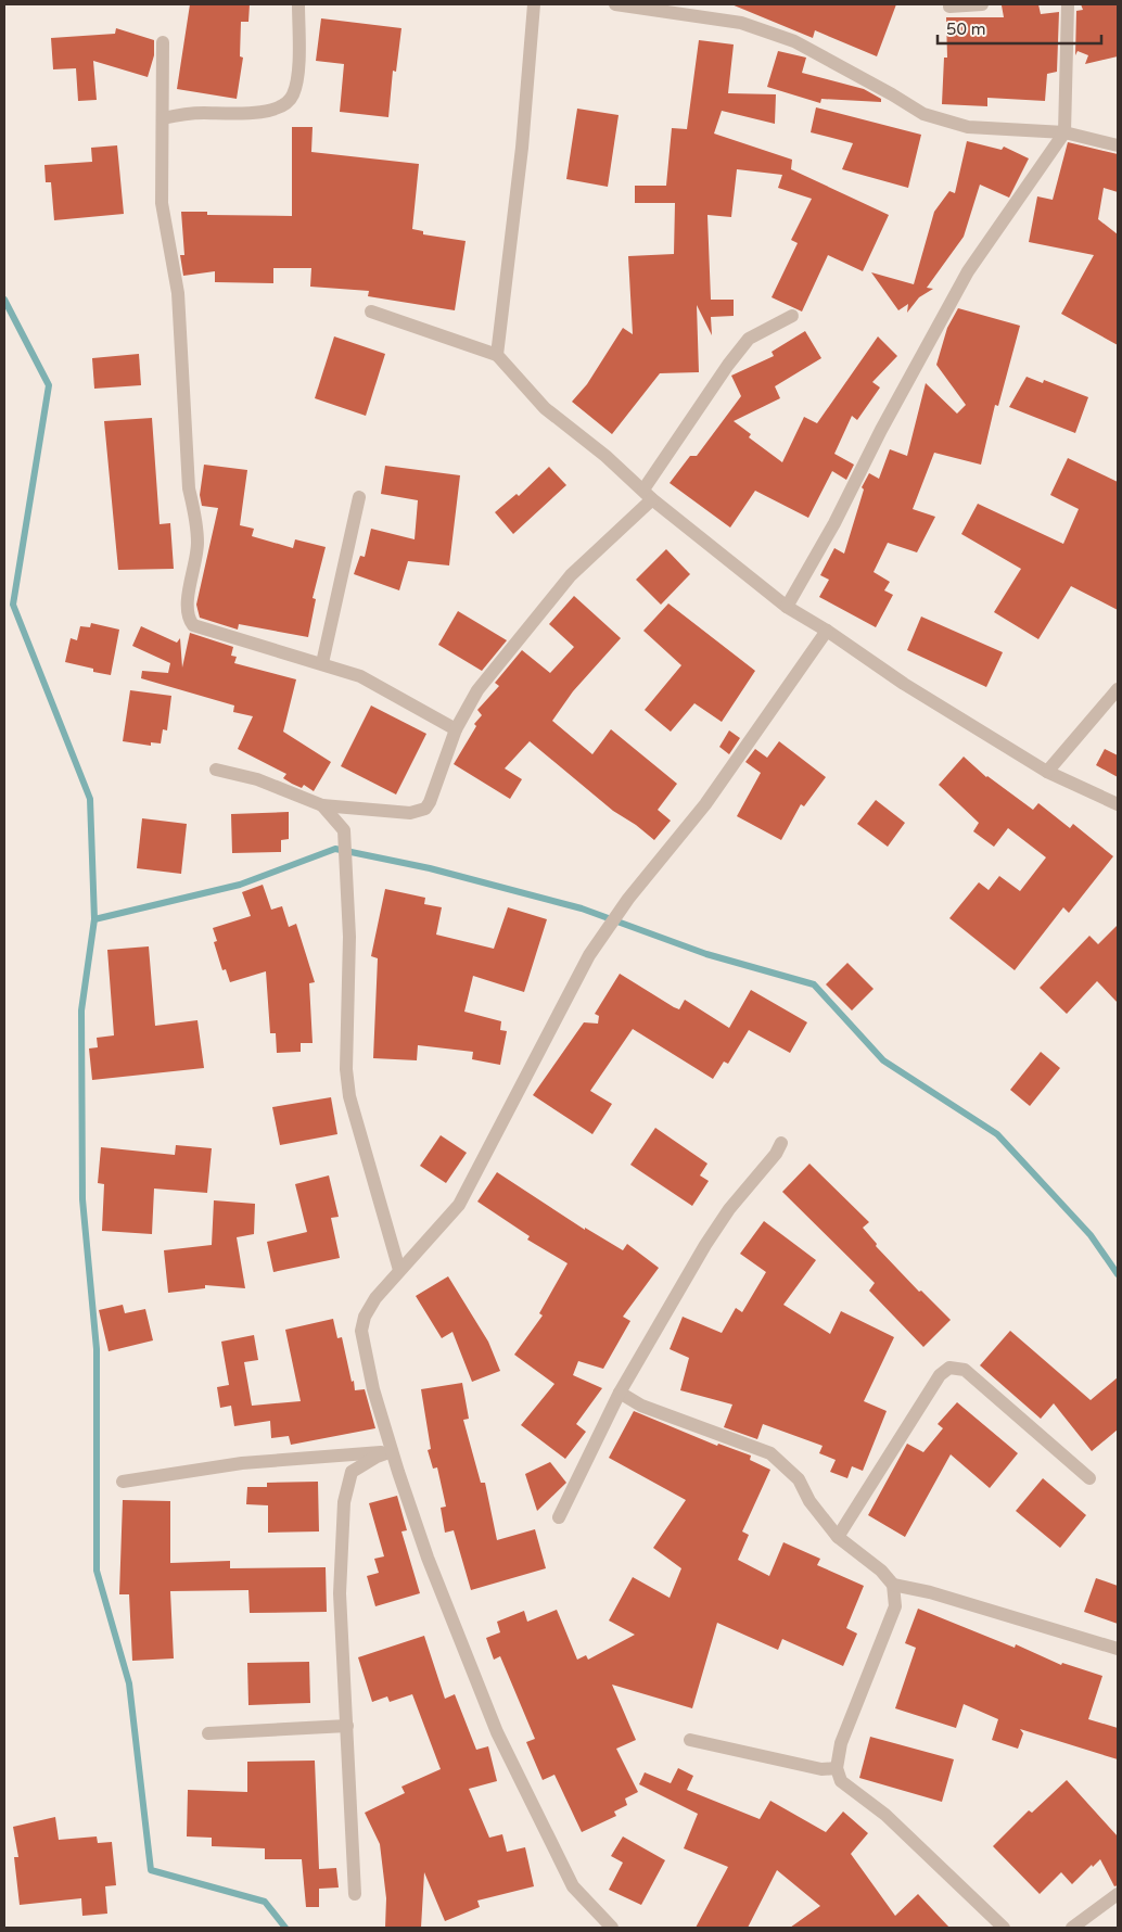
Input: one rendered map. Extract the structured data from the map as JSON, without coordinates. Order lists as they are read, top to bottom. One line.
{"scale_bar":"50 m"}
